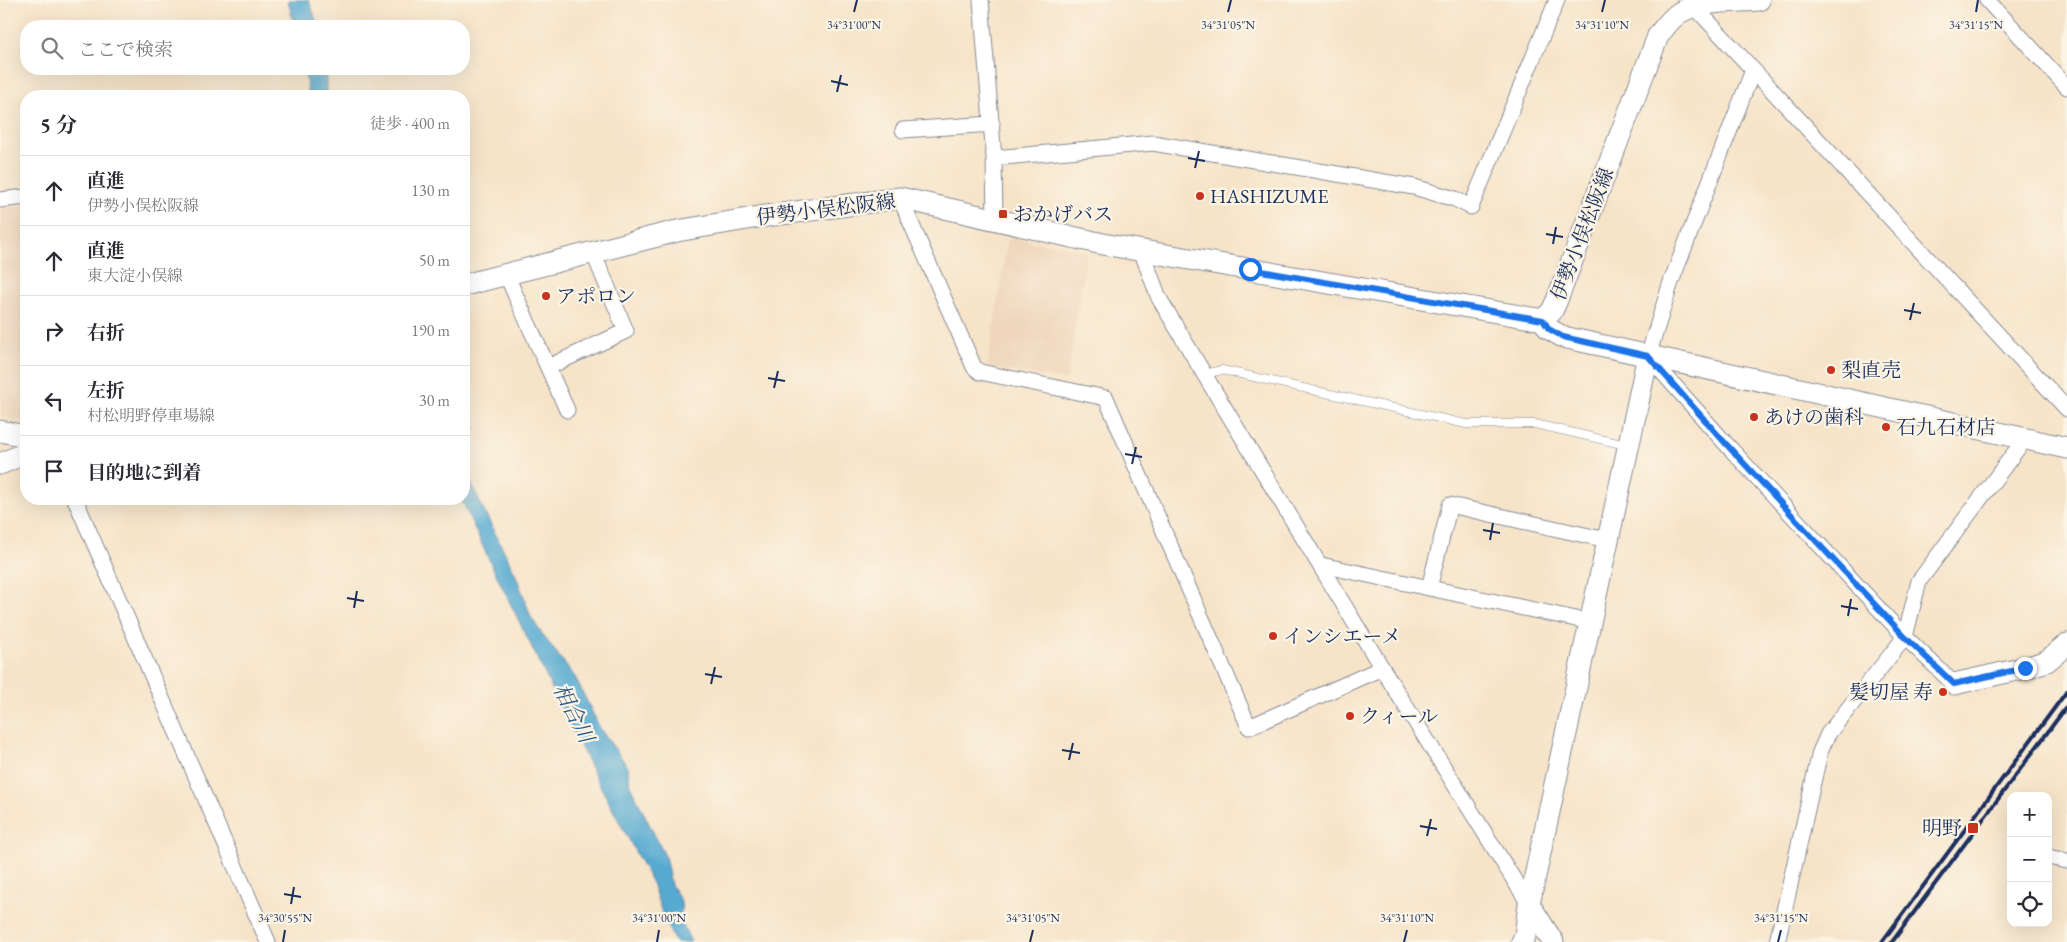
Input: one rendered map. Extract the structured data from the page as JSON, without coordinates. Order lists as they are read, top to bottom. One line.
{"streets":{"main road":["伊勢小俣松阪線"]},"water":["相合川"],"places":{"other":["HASHIZUME","アポロン","梨直売","あけの歯科","石九石材店","インシエーメ","髪切屋 寿","クィール"],"transit":["おかげバス","明野"]},"page":{"search":"ここで検索","heading":["5 分","徒歩 · 400 m"],"list":[["直進","伊勢小俣松阪線","130 m"],["直進","東大淀小俣線","50 m"],["右折","190 m"],["左折","村松明野停車場線","30 m"],"目的地に到着"],"map_buttons":["+","−"]},"coordinates":["34°31'00\"N","34°31'05\"N","34°31'10\"N","34°31'15\"N","34°30'55\"N"]}
